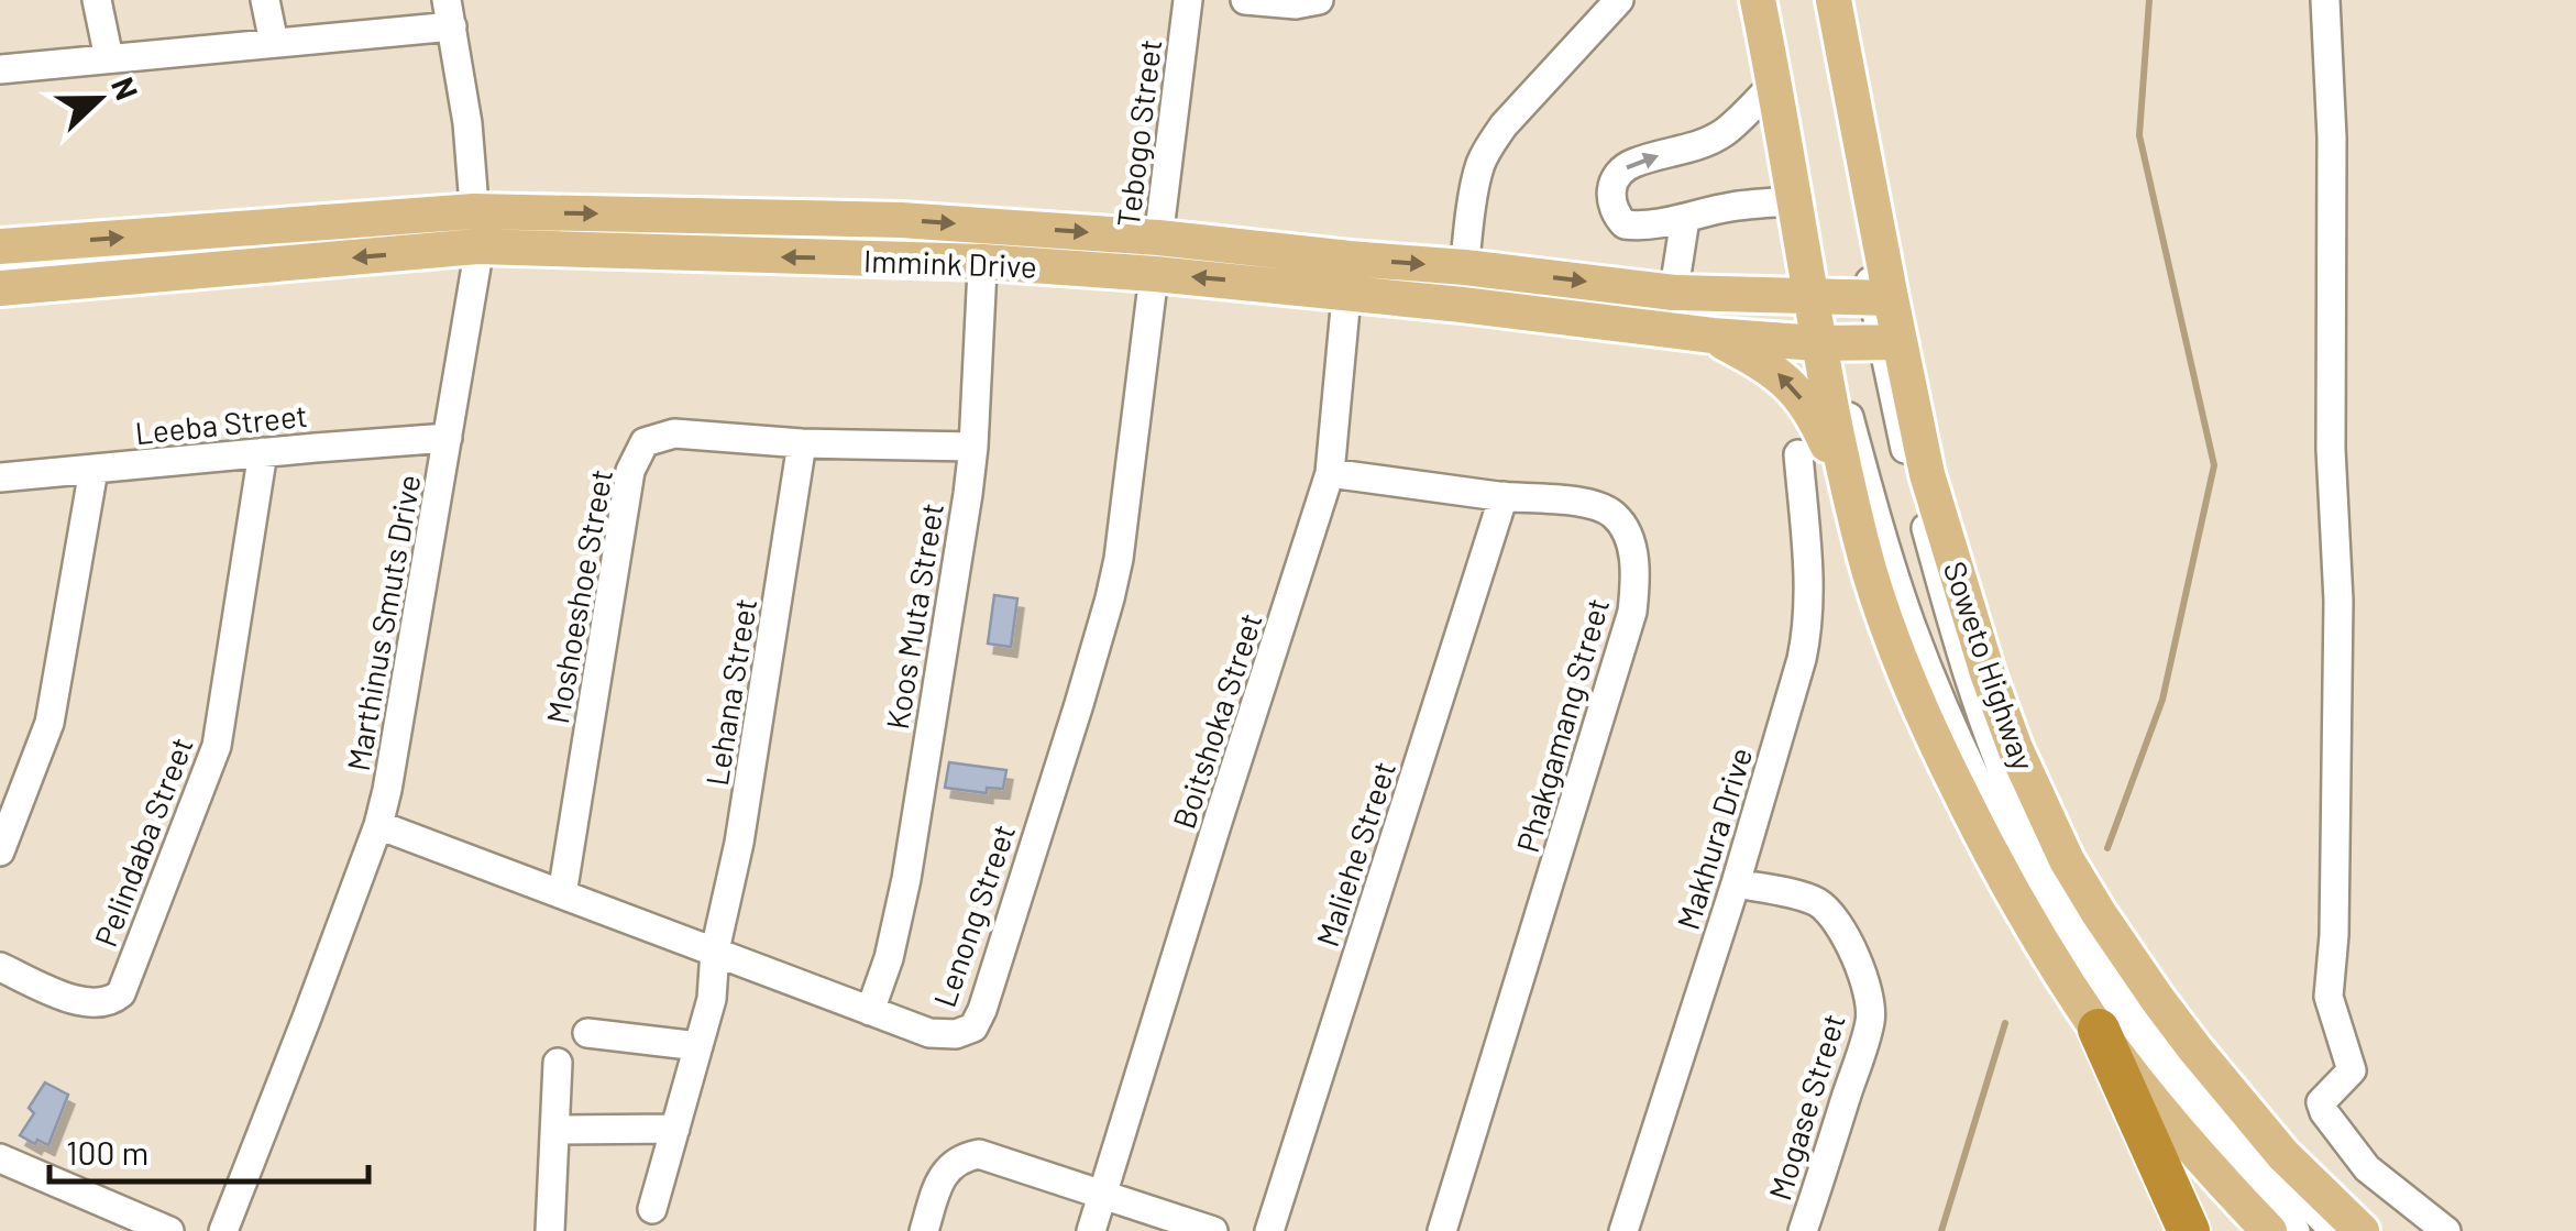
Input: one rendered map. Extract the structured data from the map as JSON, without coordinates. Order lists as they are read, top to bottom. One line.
{"streets":{"main road":["Immink Drive","Soweto Highway"],"street":["Tebogo Street","Leeba Street","Moshoeshoe Street","Koos Muta Street","Marthinus Smuts Drive","Lehana Street","Boitshoka Street","Phakgamang Street","Makhura Drive","Pelindaba Street","Maliehe Street","Lenong Street","Mogase Street"]},"crossings":[["Tebogo Street","Immink Drive"],["Tebogo Street","Lenong Street"],["Immink Drive","Koos Muta Street"],["Immink Drive","Marthinus Smuts Drive"],["Immink Drive","Soweto Highway"],["Immink Drive","Boitshoka Street"],["Immink Drive","Lenong Street"],["Leeba Street","Marthinus Smuts Drive"],["Leeba Street","Pelindaba Street"],["Moshoeshoe Street","Koos Muta Street"],["Moshoeshoe Street","Lehana Street"],["Moshoeshoe Street","Lenong Street"],["Koos Muta Street","Lenong Street"],["Marthinus Smuts Drive","Lenong Street"],["Lehana Street","Lenong Street"],["Boitshoka Street","Phakgamang Street"],["Phakgamang Street","Maliehe Street"],["Makhura Drive","Mogase Street"]],"scale_bar":"100 m","north":"right"}
